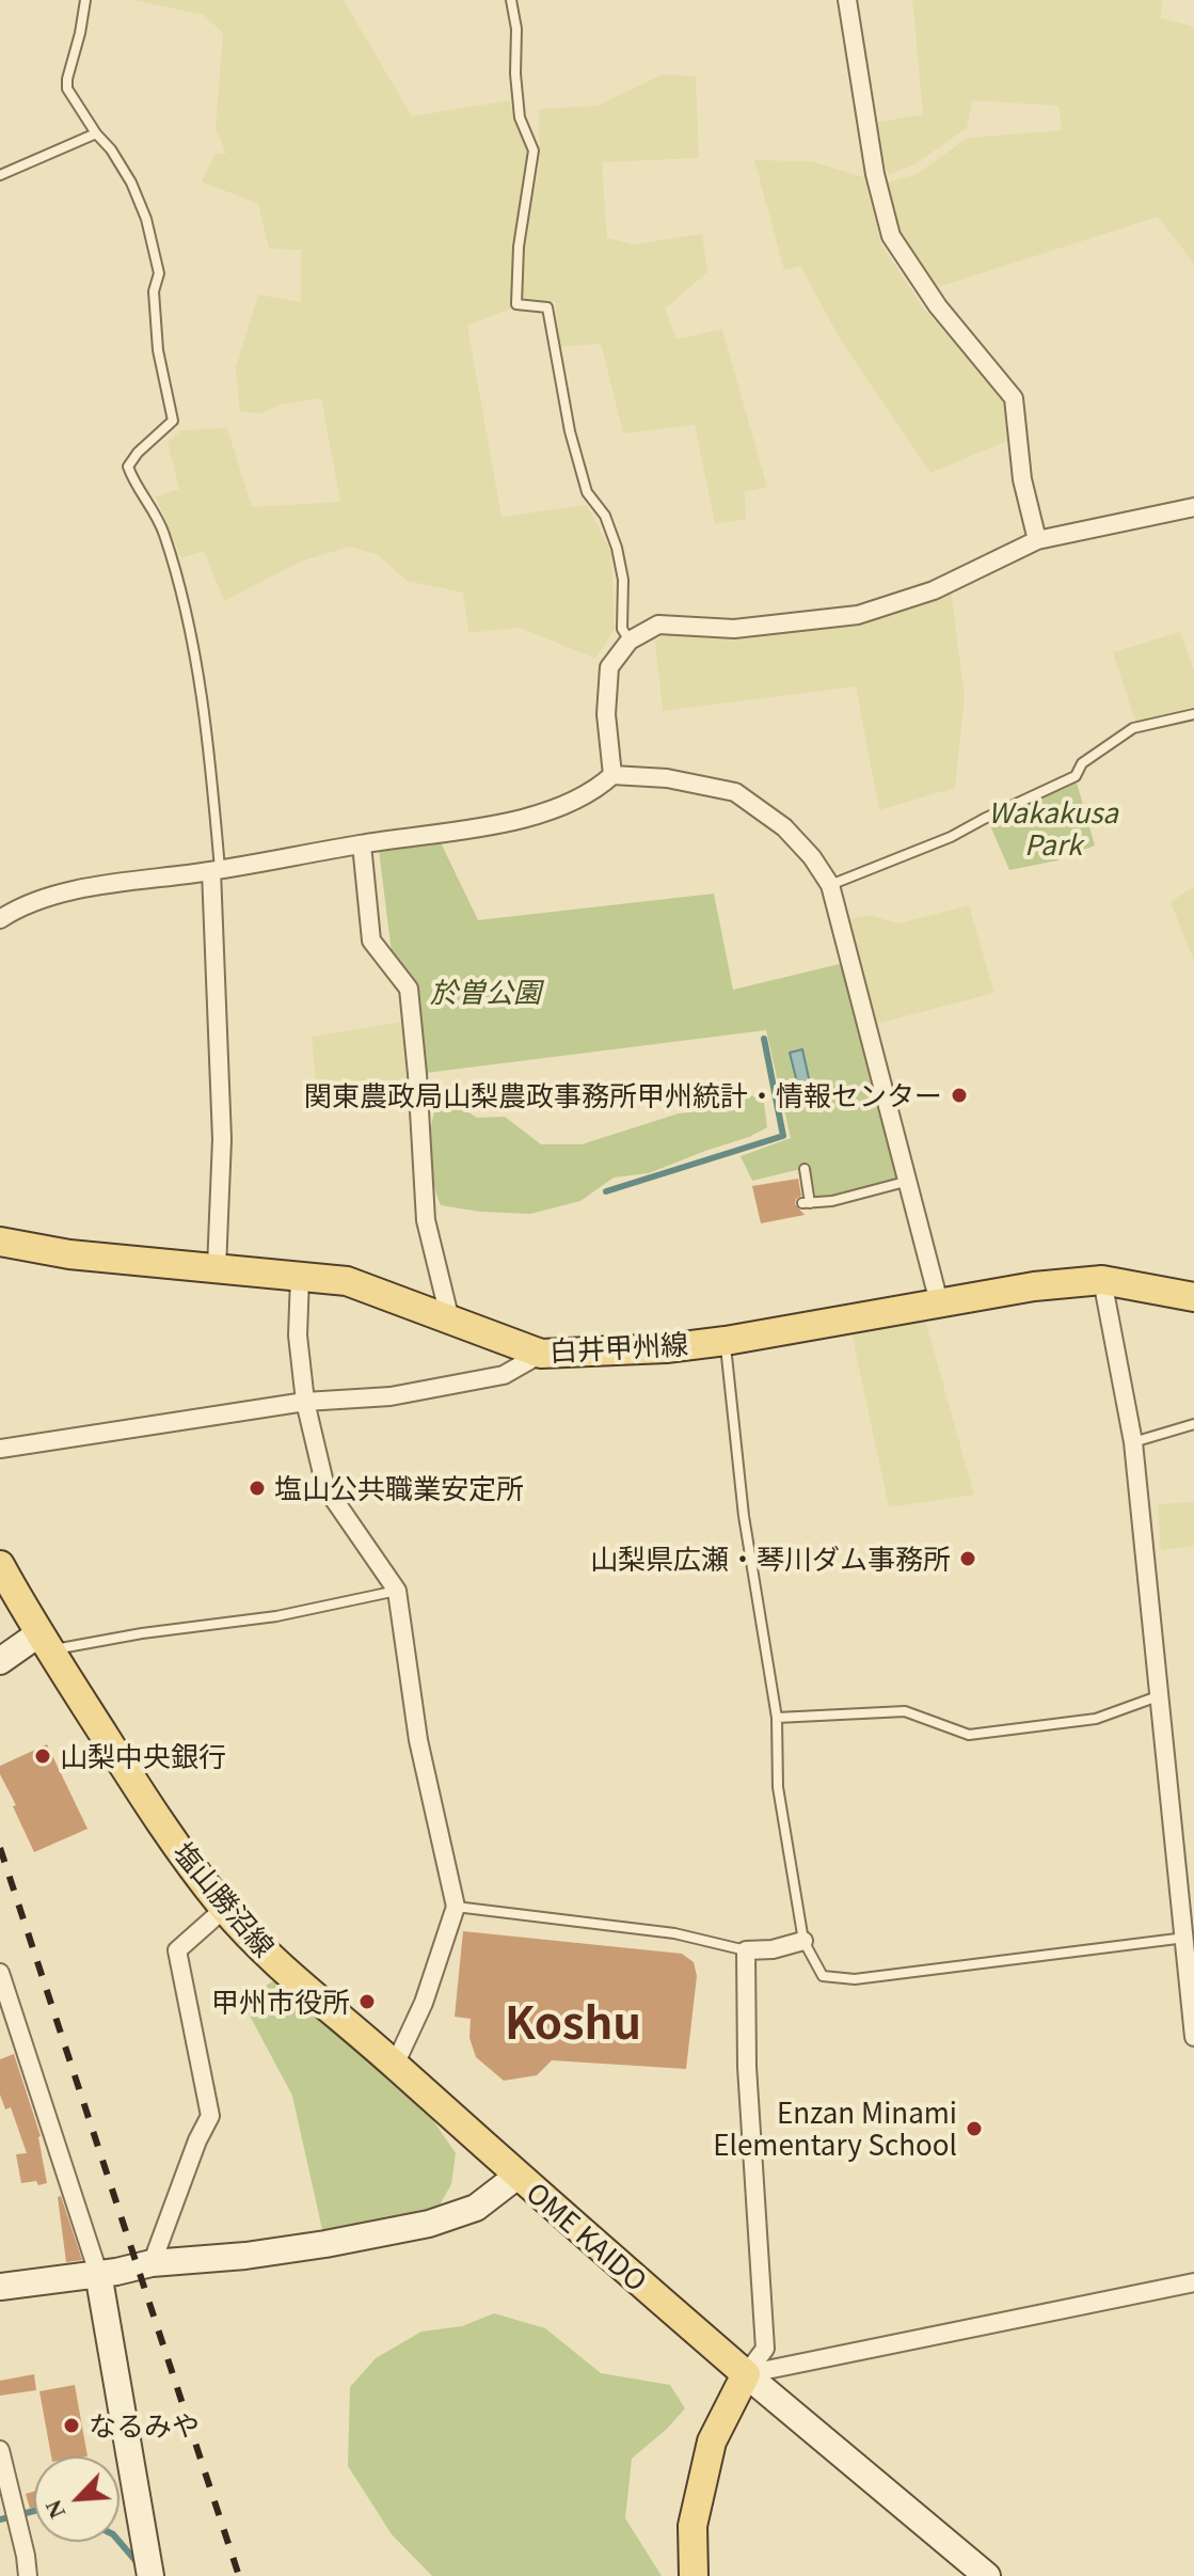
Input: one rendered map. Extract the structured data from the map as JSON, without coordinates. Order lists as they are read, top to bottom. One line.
{"streets":{"main road":["白井甲州線","塩山勝沼線","OME KAIDO"]},"crossings":[["塩山勝沼線","OME KAIDO"]],"districts":["Koshu"],"parks":["Wakakusa Park","於曽公園"],"places":["関東農政局山梨農政事務所甲州統計・情報センター","塩山公共職業安定所","山梨県広瀬・琴川ダム事務所","山梨中央銀行","甲州市役所","Enzan Minami Elementary School","なるみや"],"north":"bottom left"}
